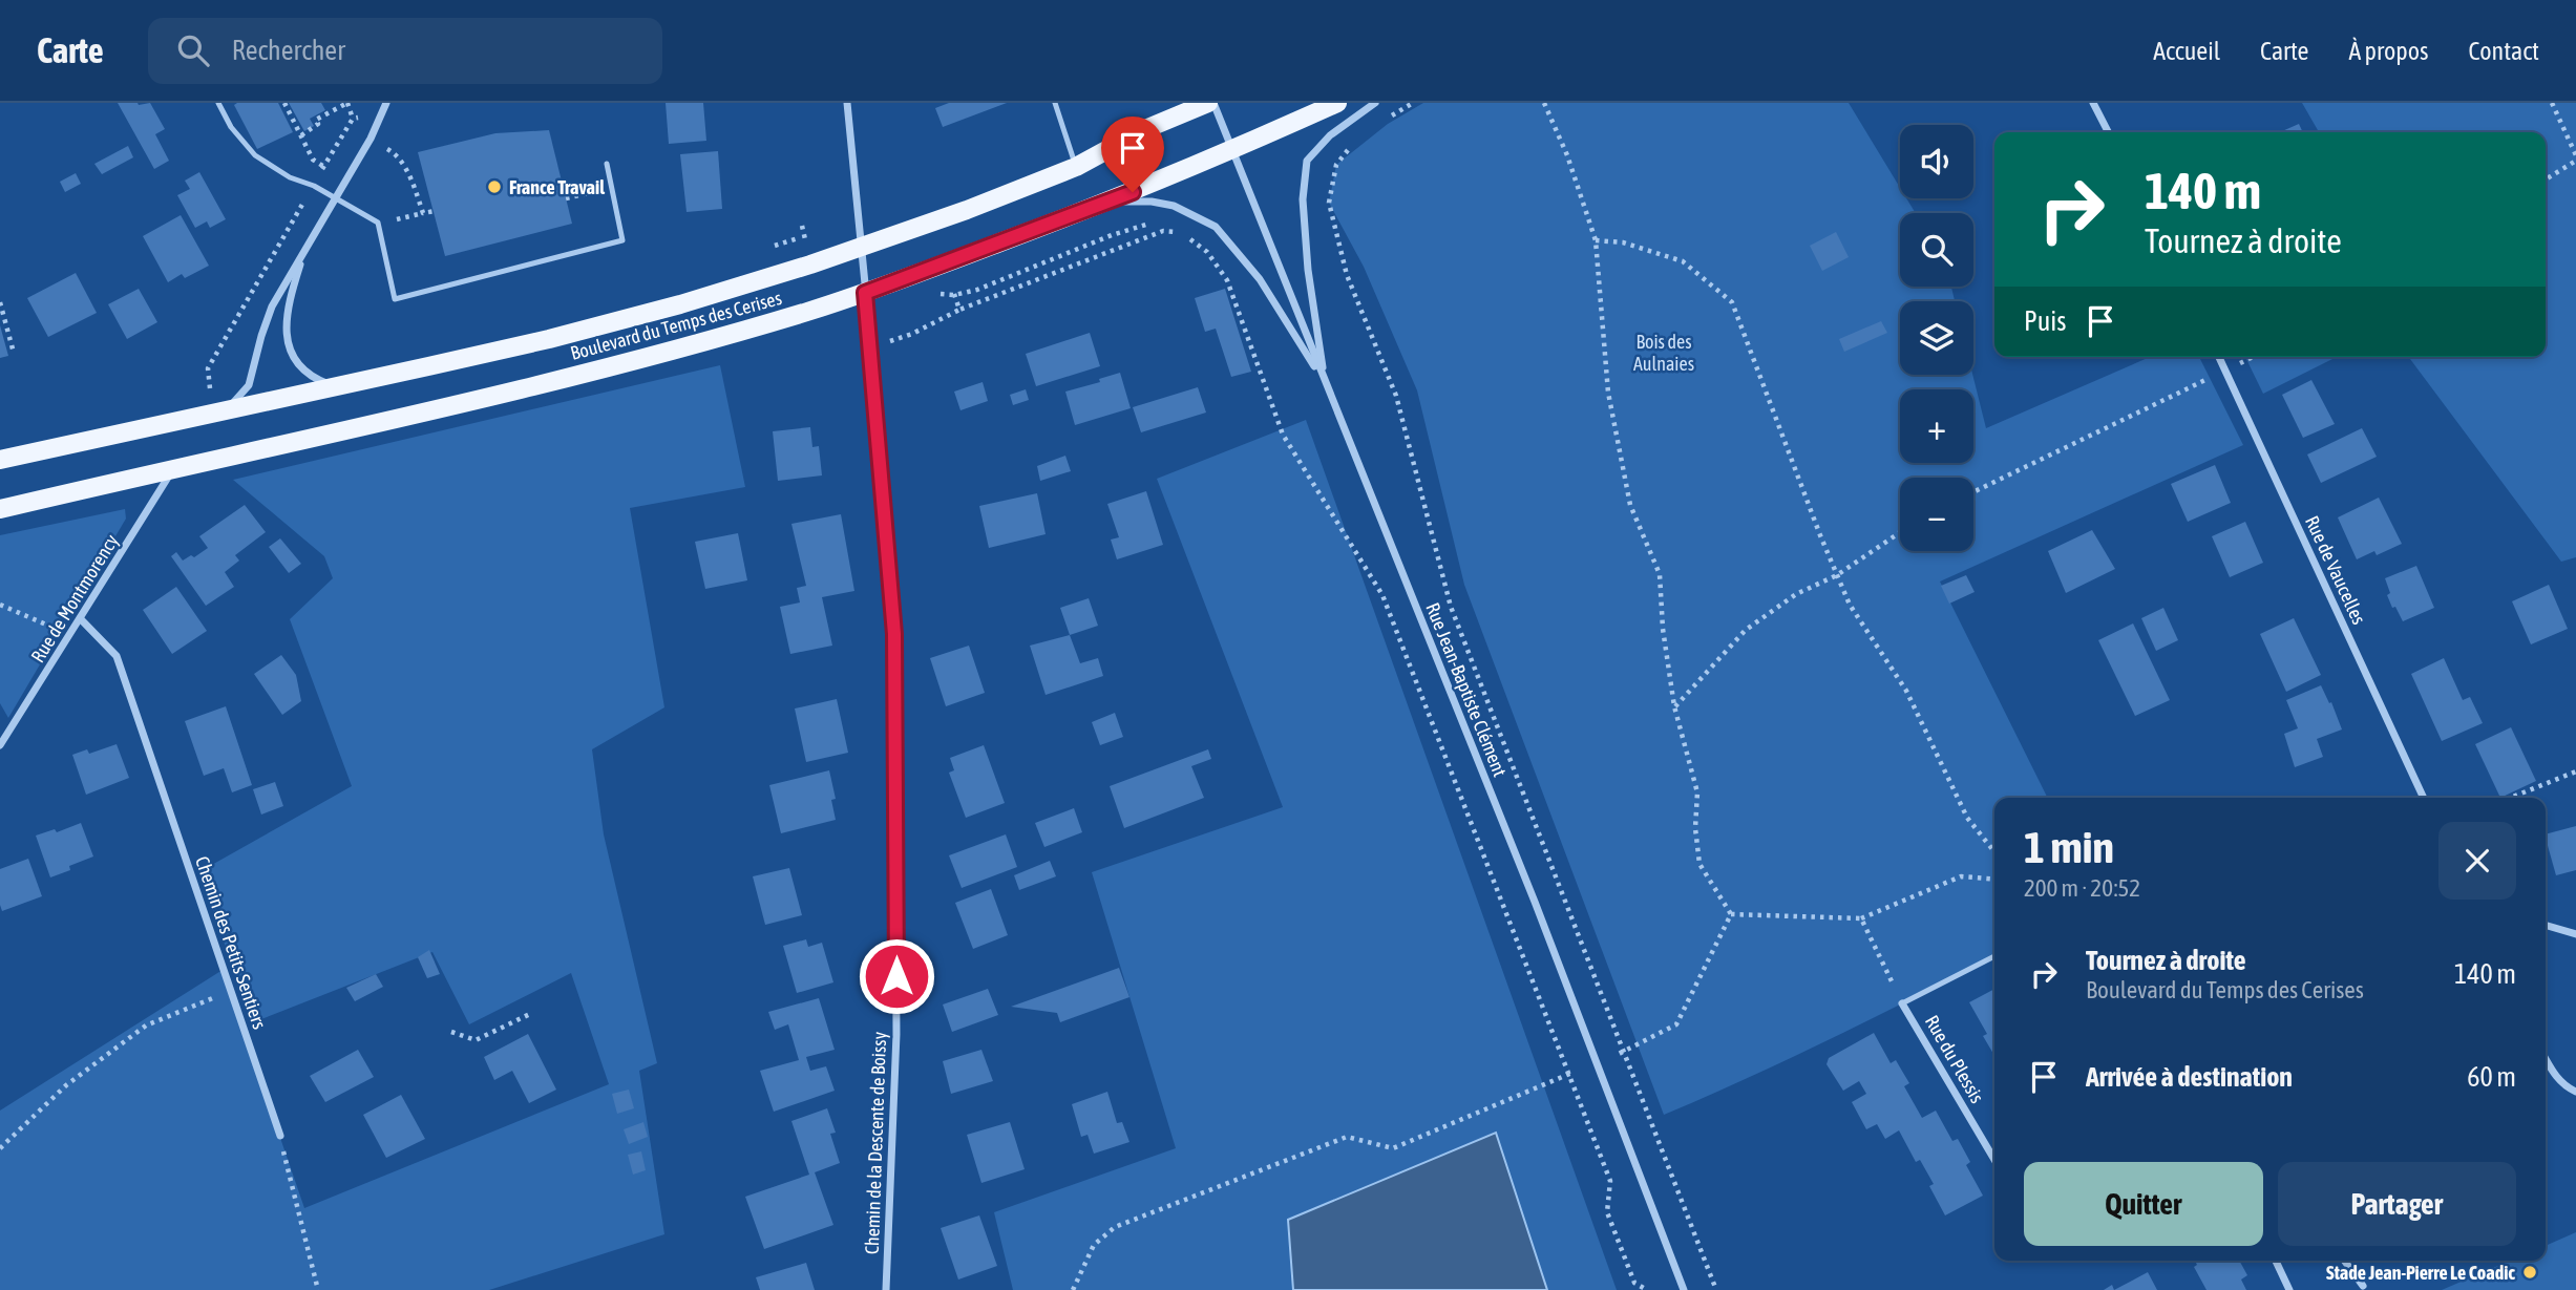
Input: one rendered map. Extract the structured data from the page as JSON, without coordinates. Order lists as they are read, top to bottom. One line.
{"streets":{"main road":["Boulevard du Temps des Cerises"],"street":["Rue de Vaucelles","Rue de Montmorency","Rue Jean-Baptiste Clément","Chemin des Petits Sentiers","Rue du Plessis","Chemin de la Descente de Boissy"]},"crossings":[["Boulevard du Temps des Cerises","Rue de Montmorency"],["Boulevard du Temps des Cerises","Rue Jean-Baptiste Clément"],["Boulevard du Temps des Cerises","Chemin de la Descente de Boissy"],["Rue de Montmorency","Chemin des Petits Sentiers"]],"parks":["Bois des Aulnaies"],"places":["France Travail","Stade Jean-Pierre Le Coadic"],"page":{"header":"Carte","search":"Rechercher","nav":["Accueil","Carte","À propos","Contact"],"map_buttons":["+","−"],"turn":["140 m","Tournez à droite"],"then":"Puis","heading":["1 min","200 m · 20:52"],"list":[{"name":"Tournez à droite","note":"Boulevard du Temps des Cerises","value":"140 m"},{"name":"Arrivée à destination","value":"60 m"}],"buttons":["Quitter","Partager"]}}
